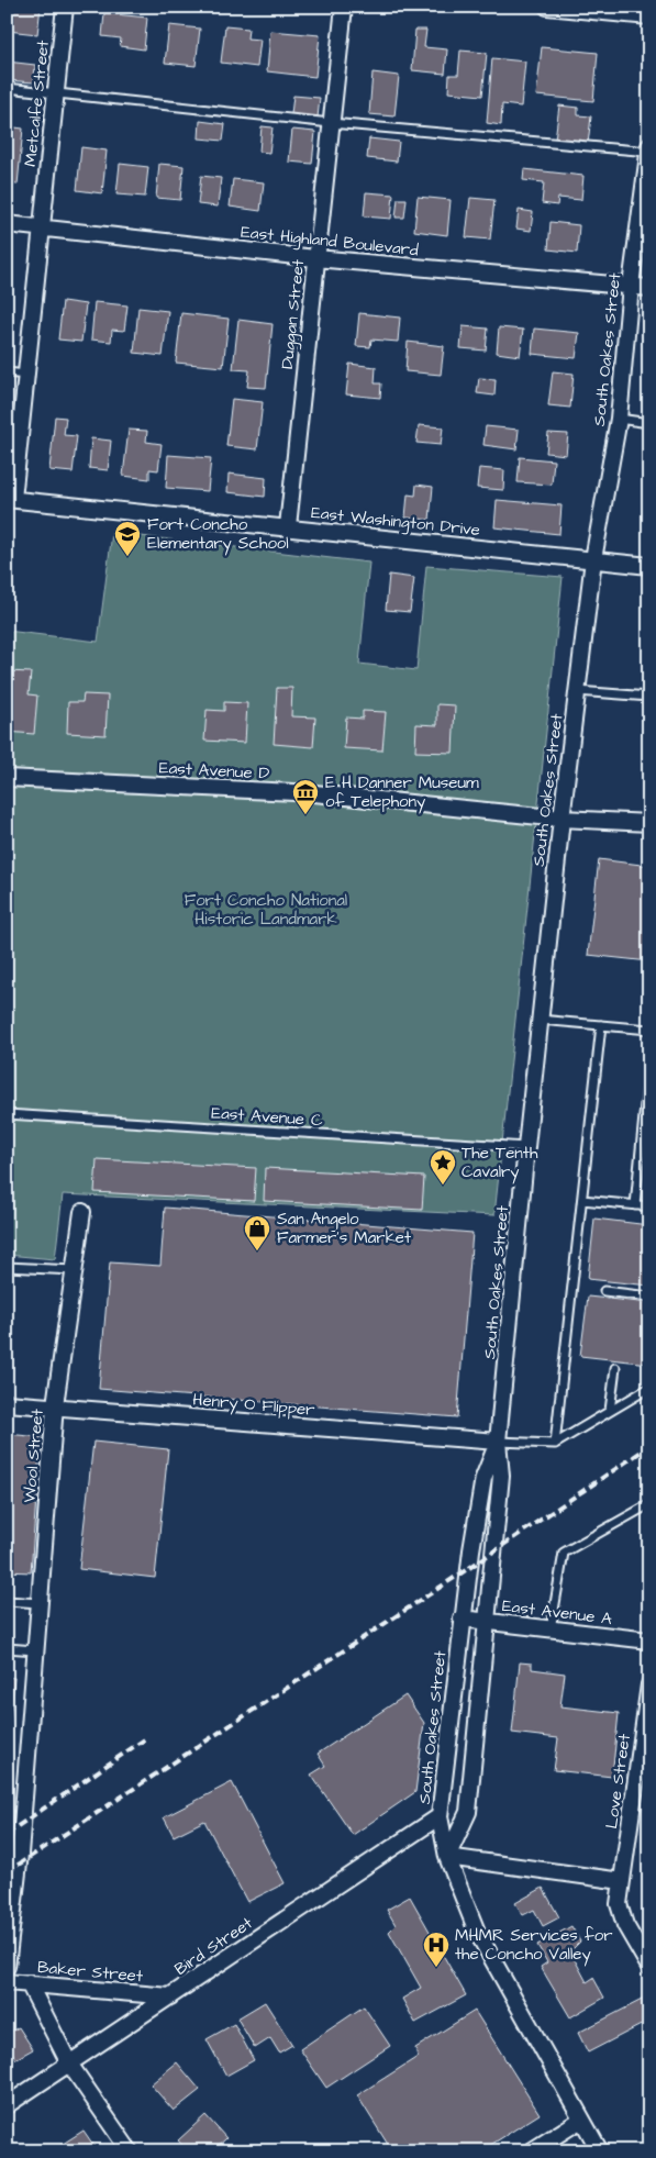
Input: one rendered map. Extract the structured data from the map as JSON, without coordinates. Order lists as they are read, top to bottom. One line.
{"streets":{"street":["Metcalfe Street","East Highland Boulevard","Duggan Street","South Oakes Street","East Washington Drive","East Avenue D","Henry O Flipper","Wool Street","East Avenue A","Love Street","Bird Street","Baker Street"],"lane":["East Avenue C"]},"crossings":[["Metcalfe Street","East Highland Boulevard"],["Metcalfe Street","East Washington Drive"],["East Highland Boulevard","Duggan Street"],["East Highland Boulevard","South Oakes Street"],["Duggan Street","East Washington Drive"],["South Oakes Street","East Washington Drive"],["South Oakes Street","East Avenue D"],["South Oakes Street","East Avenue C"],["South Oakes Street","Henry O Flipper"],["South Oakes Street","East Avenue A"],["South Oakes Street","Bird Street"],["Henry O Flipper","Wool Street"],["Bird Street","Baker Street"]],"parks":["Fort Concho National Historic Landmark"],"places":{"school or university":["Fort Concho Elementary School"],"museum":["E H Danner Museum of Telephony"],"place":["The Tenth Cavalry"],"shop":["San Angelo Farmer's Market"],"hospital":["MHMR Services for the Concho Valley"]}}
